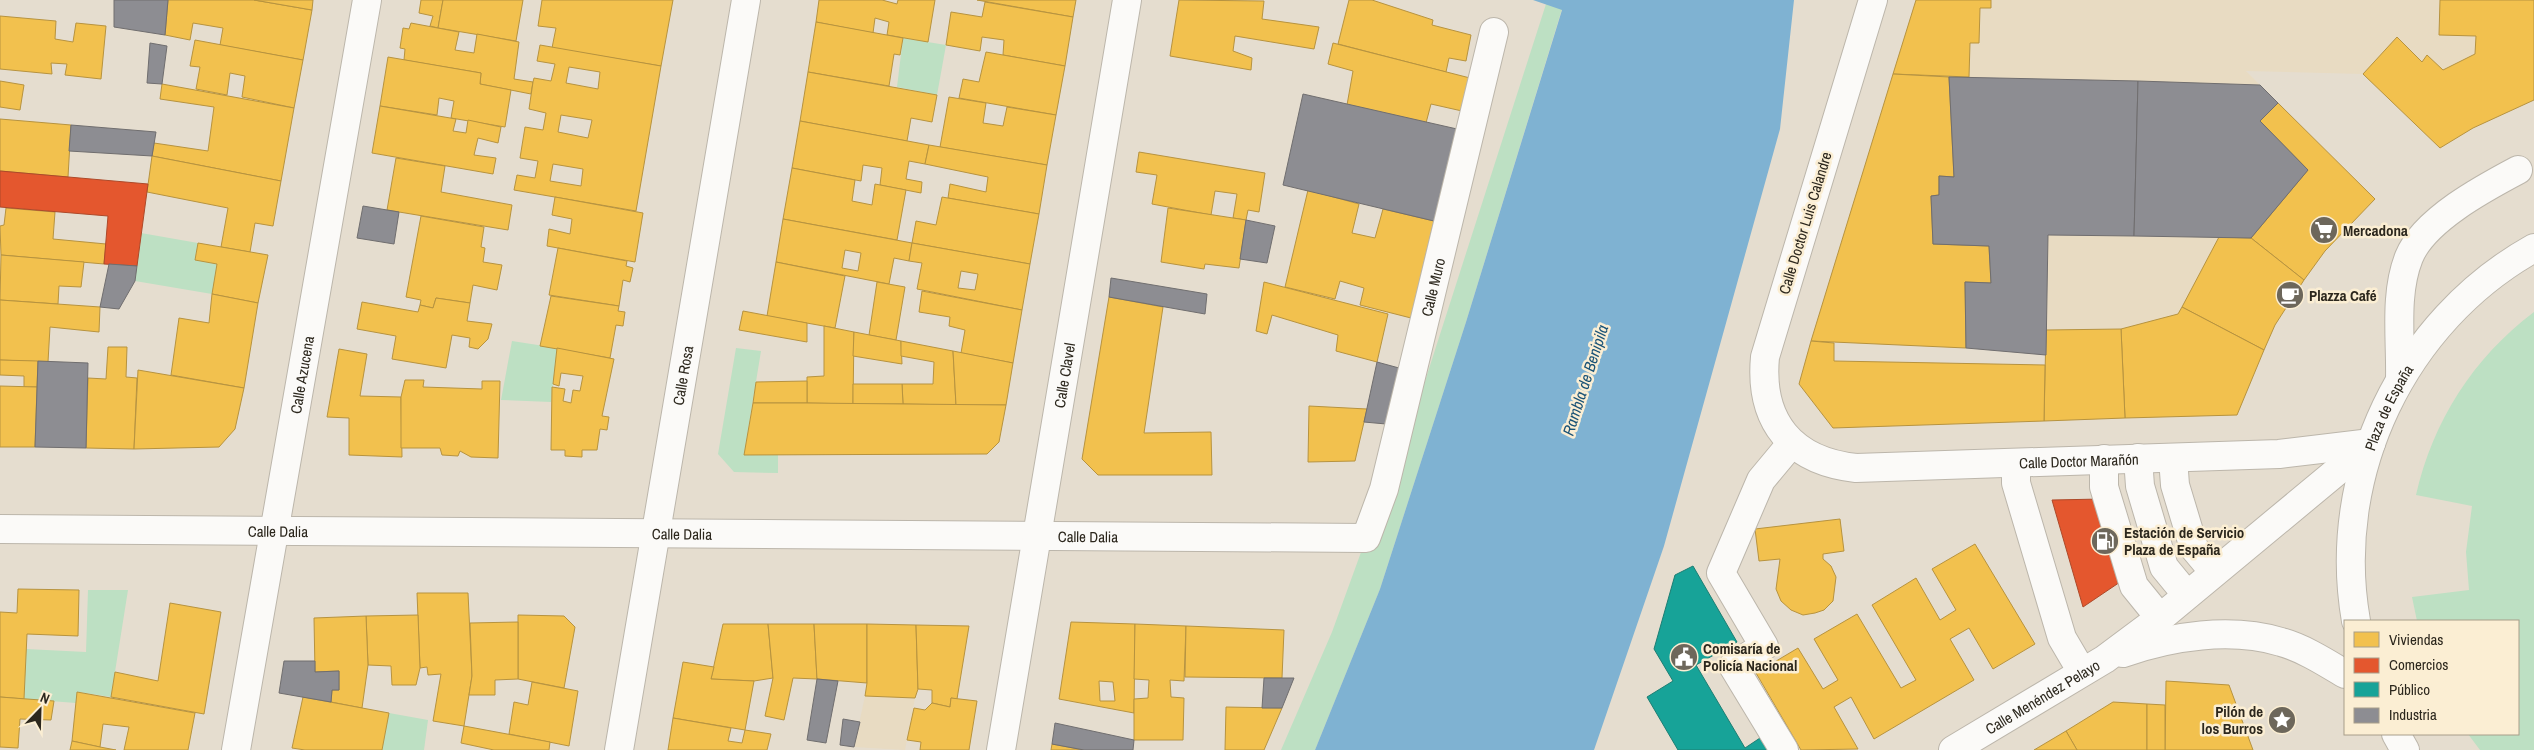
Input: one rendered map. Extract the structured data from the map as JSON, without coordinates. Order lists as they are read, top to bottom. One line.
{"streets":{"street":["Calle Doctor Luis Calandre","Calle Muro","Calle Azucena","Calle Rosa","Calle Clavel","Plaza de España","Calle Doctor Marañón","Calle Dalia","Calle Menéndez Pelayo"]},"crossings":[["Calle Doctor Luis Calandre","Calle Doctor Marañón"],["Calle Muro","Calle Dalia"],["Calle Azucena","Calle Dalia"],["Calle Rosa","Calle Dalia"],["Calle Clavel","Calle Dalia"],["Plaza de España","Calle Doctor Marañón"]],"water":["Rambla de Benipila"],"places":{"supermarket":["Mercadona"],"cafe":["Plazza Café"],"fuel station":["Estación de Servicio Plaza de España"],"public building":["Comisaría de Policía Nacional"],"place":["Pilón de los Burros"]},"legend":["Viviendas","Comercios","Público","Industria"],"north":"top right"}
